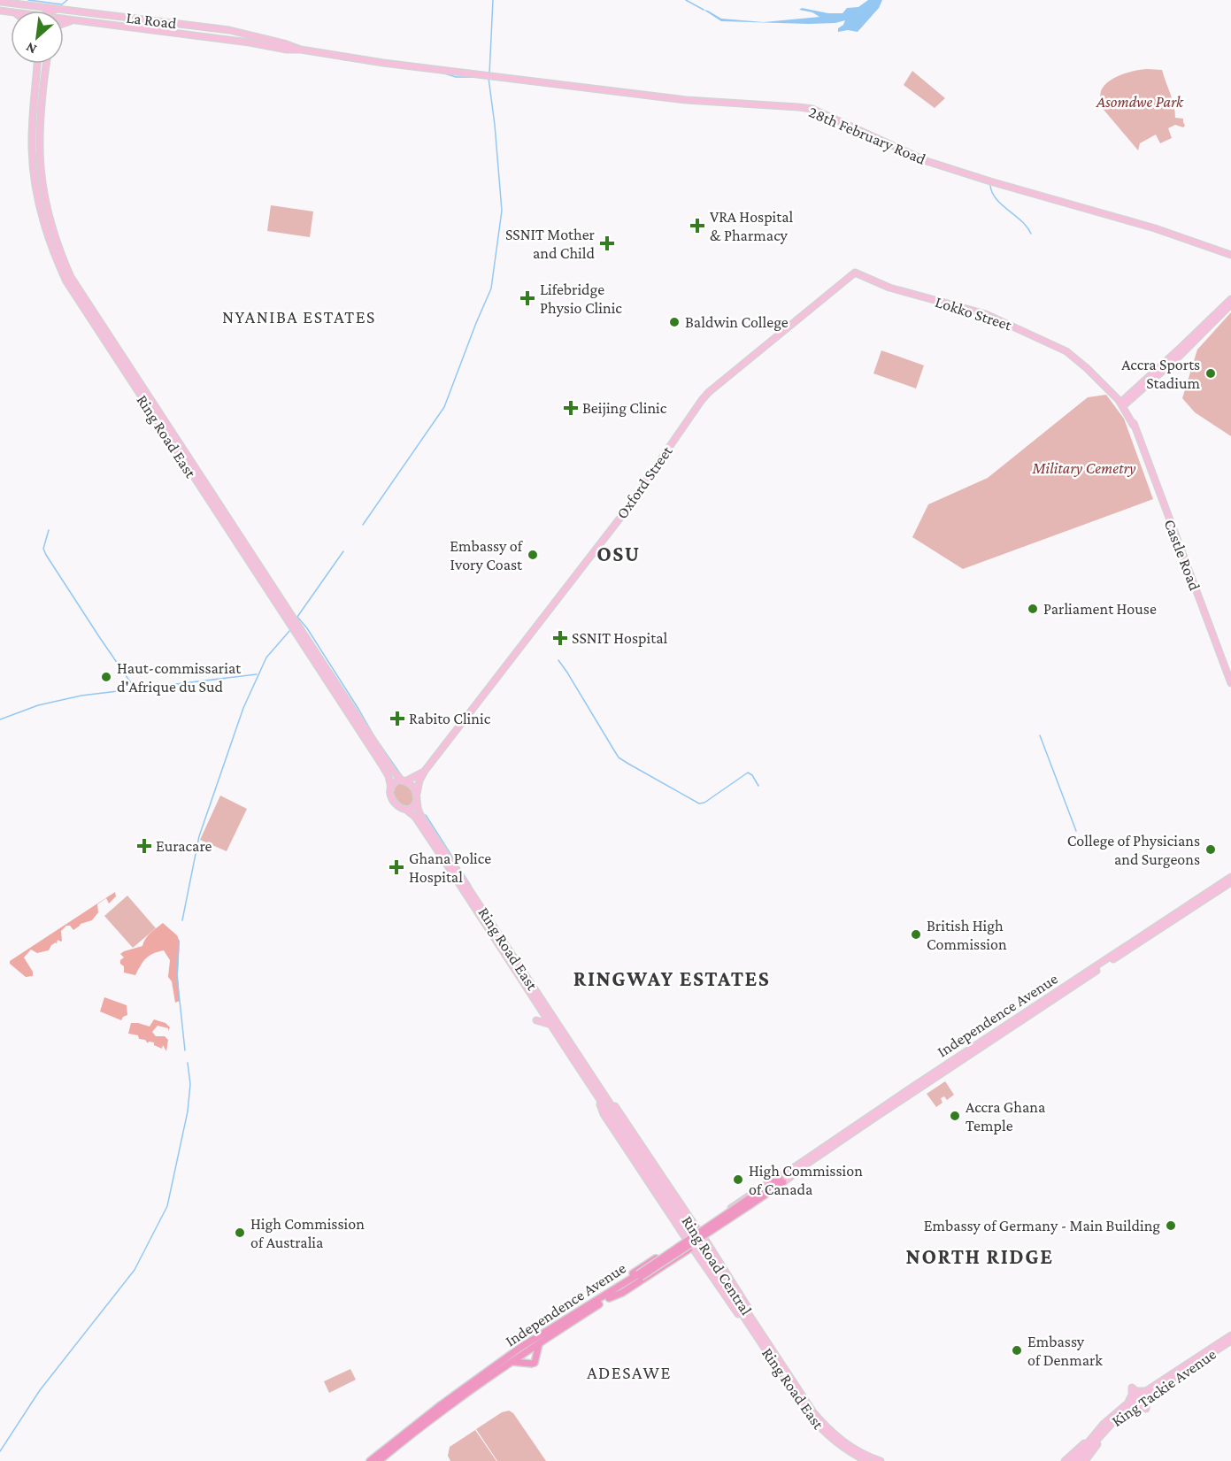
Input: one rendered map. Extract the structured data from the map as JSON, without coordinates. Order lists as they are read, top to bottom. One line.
{"streets":{"highway":["Independence Avenue"],"main road":["La Road","28th February Road","Lokko Street","Ring Road East","Oxford Street","Castle Road","Ring Road Central","King Tackie Avenue"]},"crossings":[["La Road","28th February Road"],["Lokko Street","Oxford Street"],["Lokko Street","Castle Road"],["Ring Road East","Oxford Street"],["Ring Road East","Independence Avenue"],["Ring Road East","Ring Road Central"],["Independence Avenue","Ring Road Central"]],"districts":["NYANIBA ESTATES","OSU","RINGWAY ESTATES","NORTH RIDGE","ADESAWE"],"parks":["Asomdwe Park","Military Cemetry"],"places":{"health":["VRA Hospital & Pharmacy","SSNIT Mother and Child","Lifebridge Physio Clinic","Beijing Clinic","SSNIT Hospital","Rabito Clinic","Euracare","Ghana Police Hospital"],"other":["Baldwin College","Accra Sports Stadium","Embassy of Ivory Coast","Parliament House","Haut-commissariat d'Afrique du Sud","College of Physicians and Surgeons","British High Commission","Accra Ghana Temple","High Commission of Canada","Embassy of Germany - Main Building","High Commission of Australia","Embassy of Denmark"]},"north":"bottom left"}
